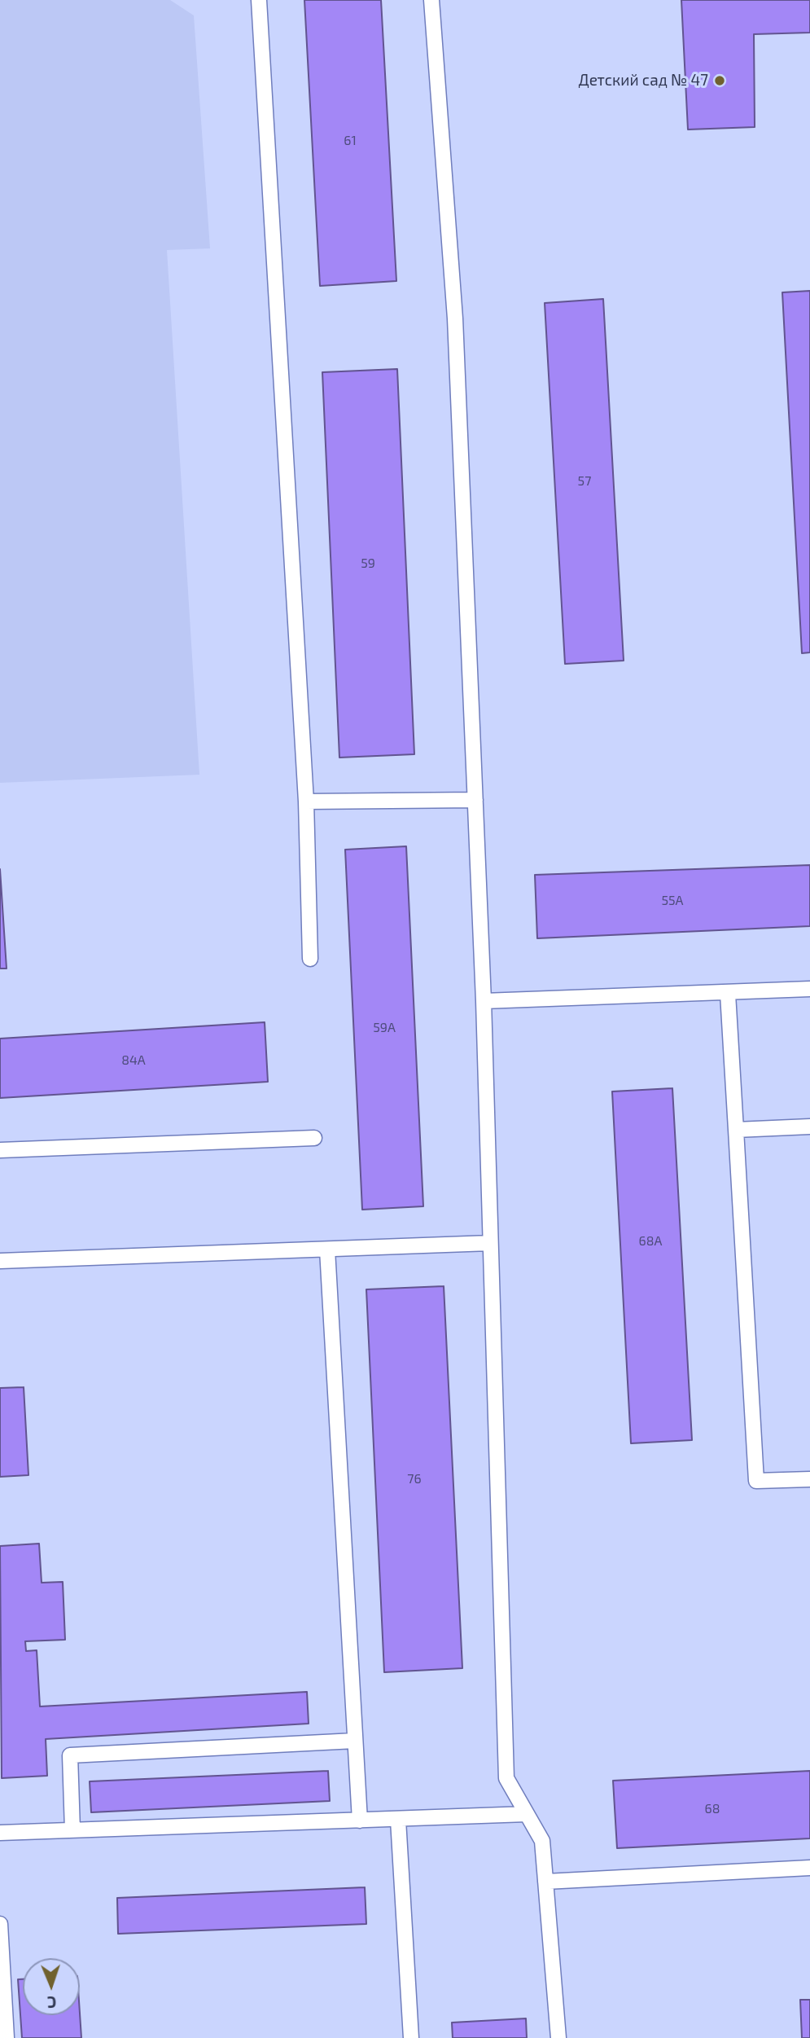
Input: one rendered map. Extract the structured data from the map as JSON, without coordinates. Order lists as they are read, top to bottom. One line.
{"places":["Детский сад № 47"],"house_numbers":["61","57","59","55А","59А","84А","68А","76","68"],"north":"bottom"}
